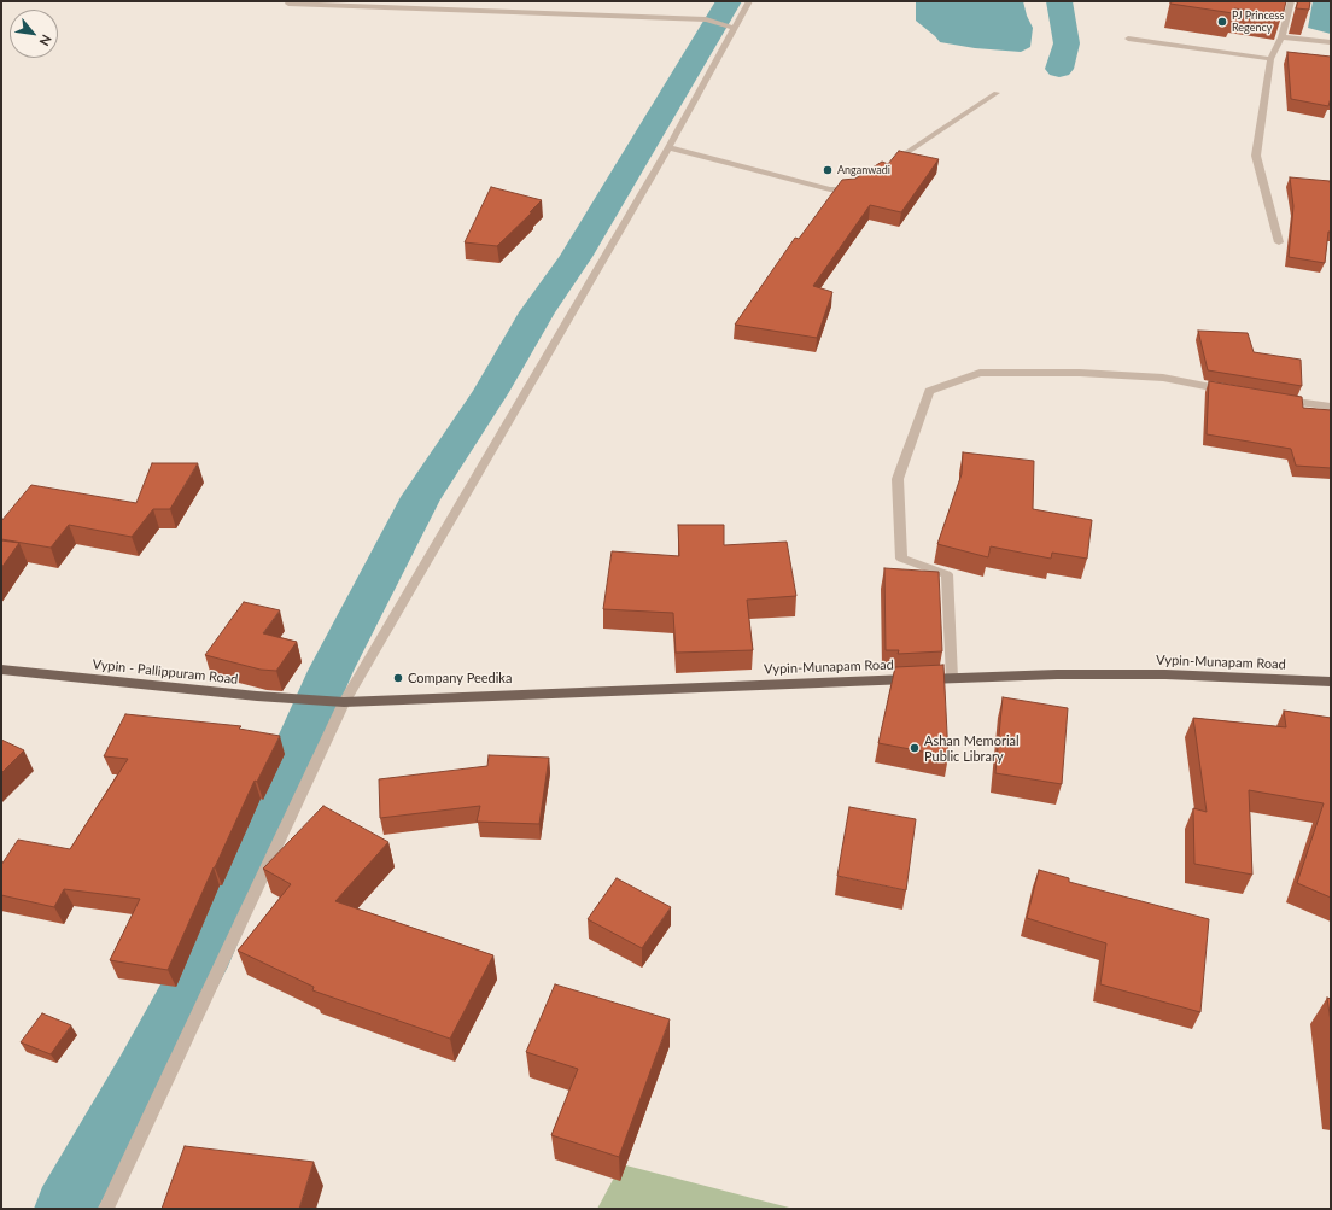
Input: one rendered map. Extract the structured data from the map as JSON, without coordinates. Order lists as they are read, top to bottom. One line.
{"streets":{"main road":["Vypin-Munapam Road","Vypin - Pallippuram Road"]},"crossings":[["Vypin-Munapam Road","Vypin - Pallippuram Road"]],"places":["PJ Princess Regency","Anganwadi","Company Peedika","Ashan Memorial Public Library"],"north":"bottom right"}
